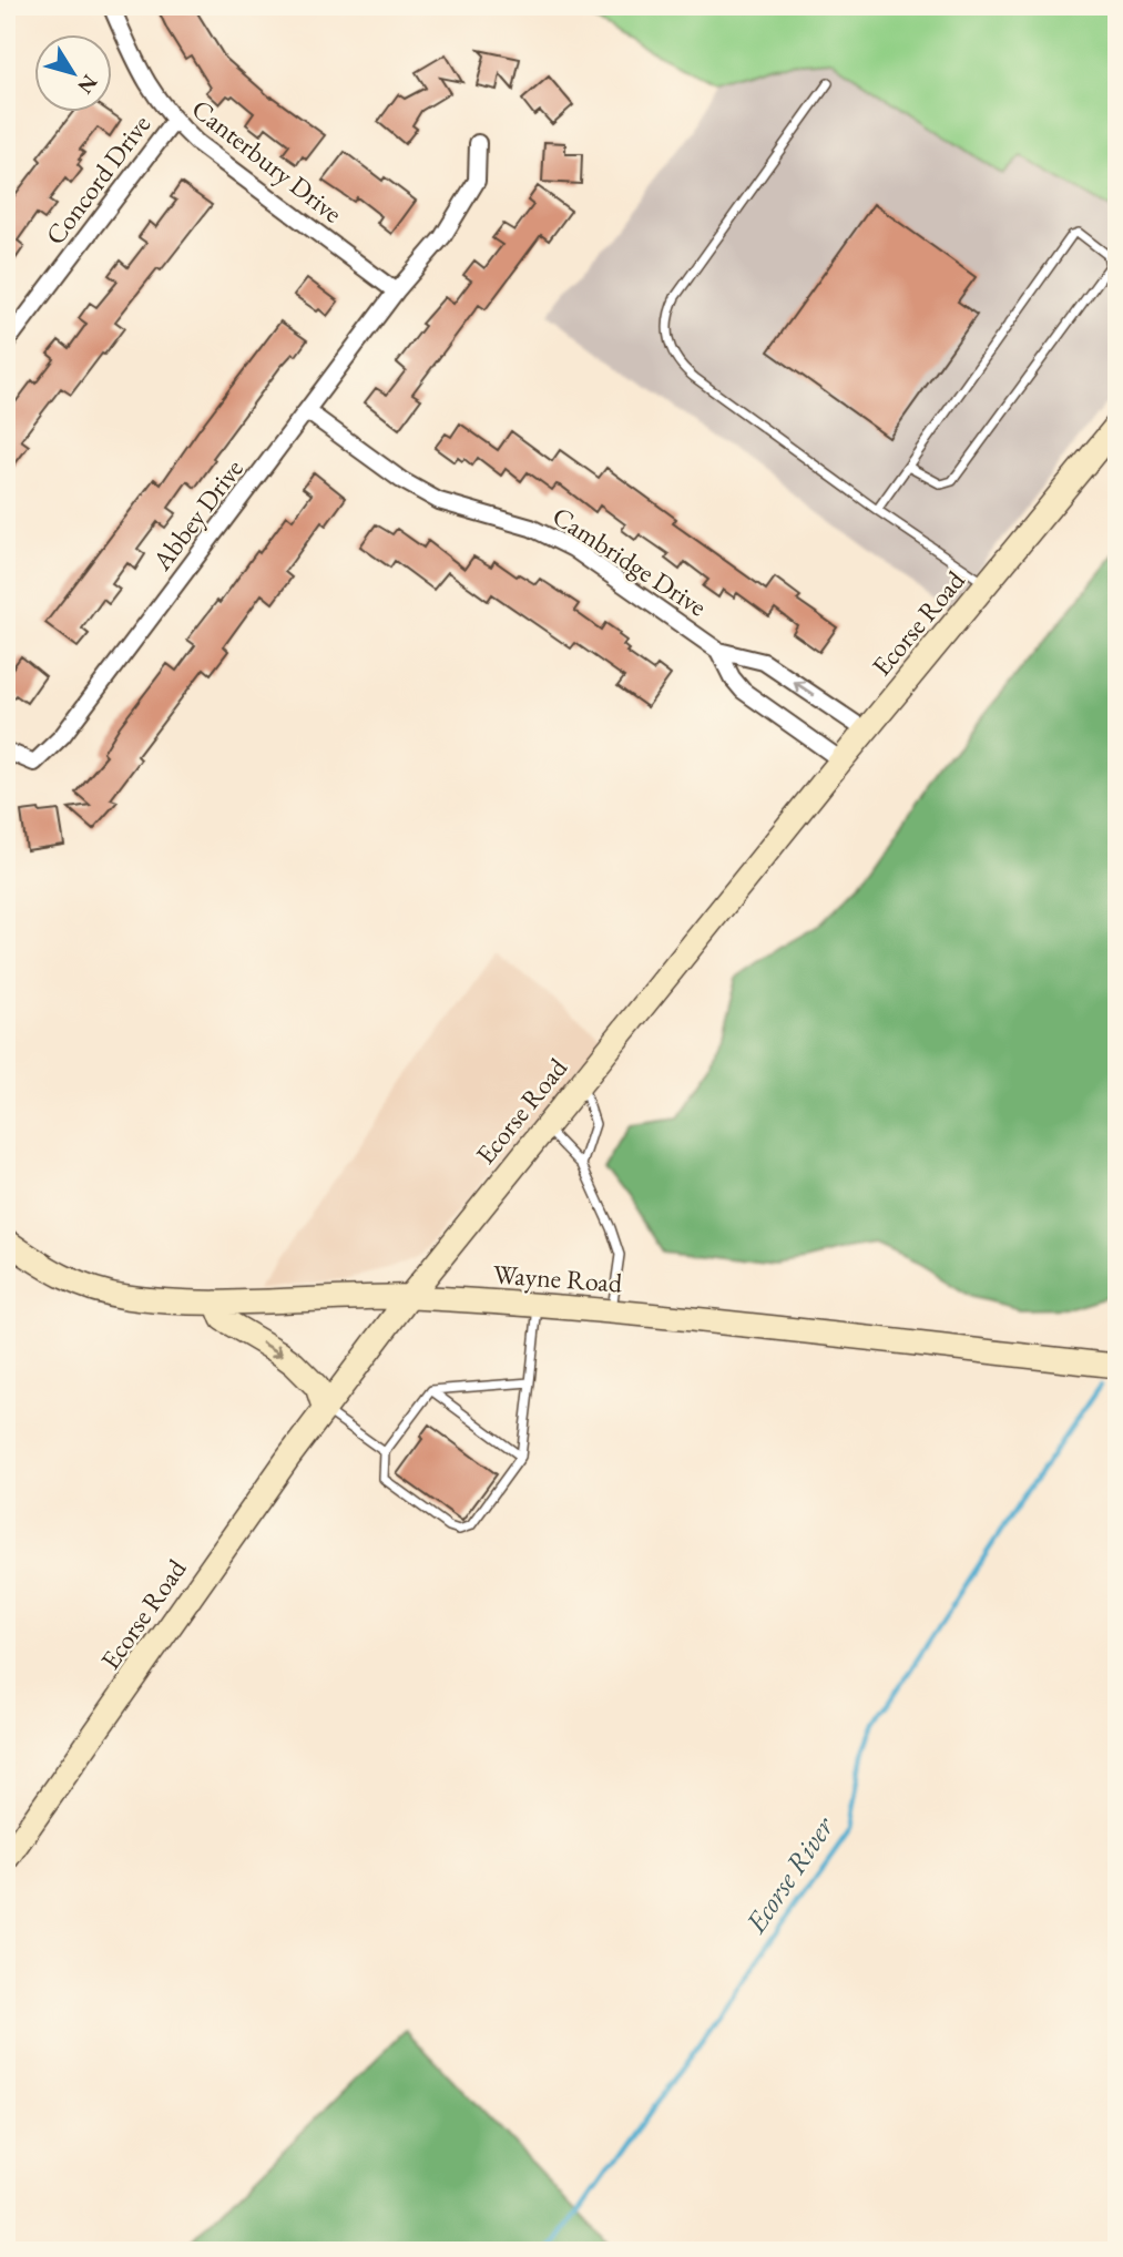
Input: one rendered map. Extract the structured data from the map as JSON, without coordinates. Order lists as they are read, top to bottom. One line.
{"streets":{"main road":["Ecorse Road","Wayne Road"],"street":["Canterbury Drive","Concord Drive","Abbey Drive","Cambridge Drive"]},"crossings":[["Canterbury Drive","Concord Drive"],["Canterbury Drive","Abbey Drive"],["Abbey Drive","Cambridge Drive"],["Cambridge Drive","Ecorse Road"],["Ecorse Road","Wayne Road"]],"water":["Ecorse River"],"north":"bottom right"}
